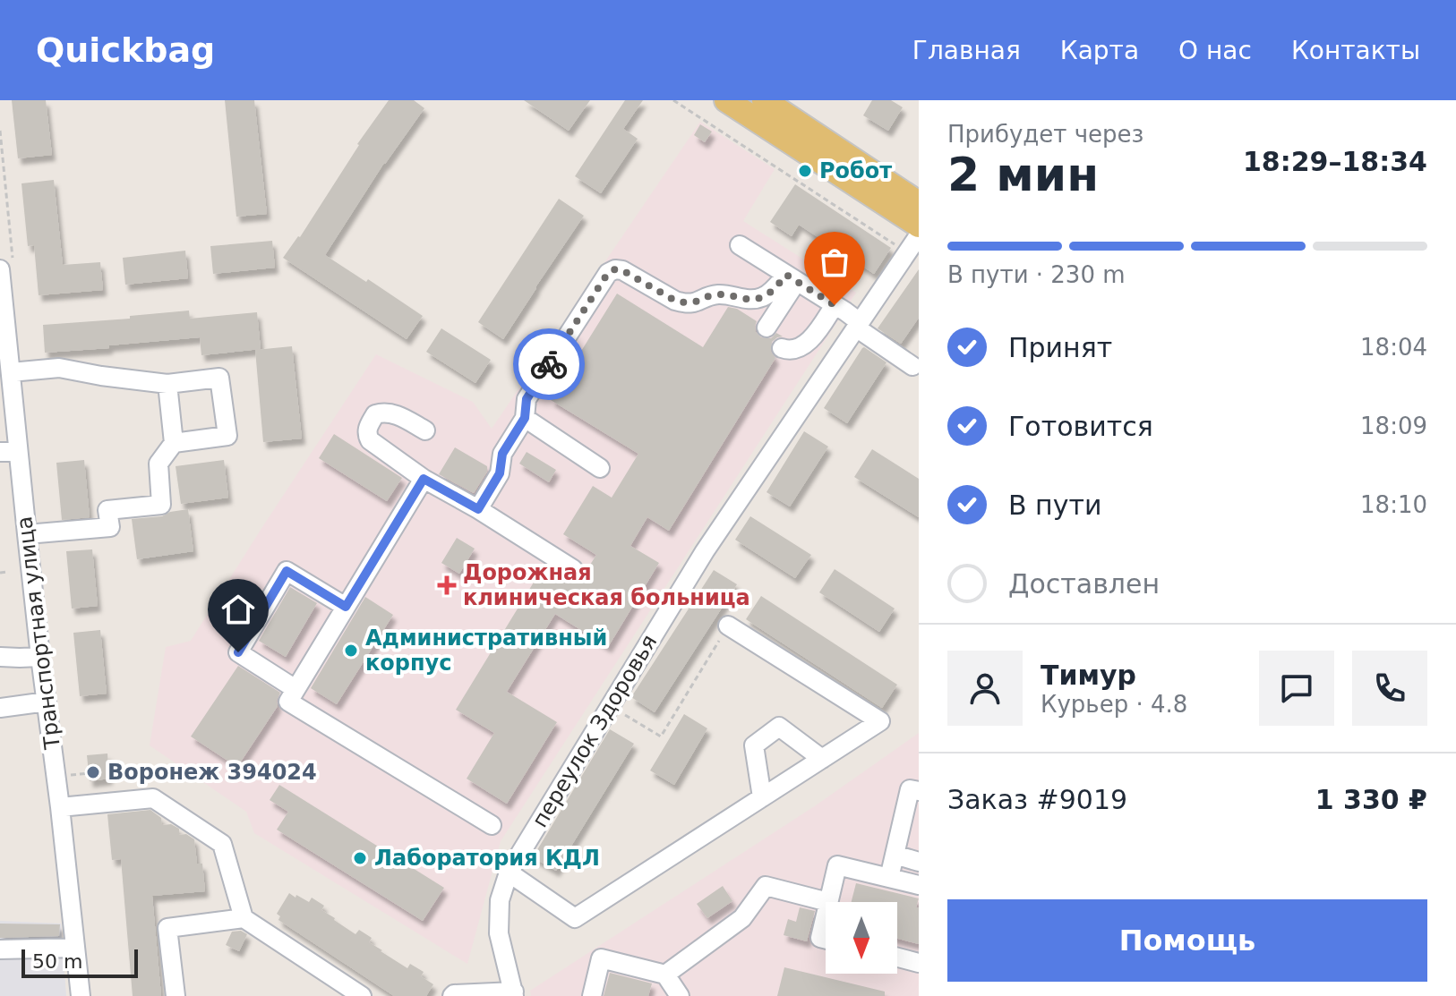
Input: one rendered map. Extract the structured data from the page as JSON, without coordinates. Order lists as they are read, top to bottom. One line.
{"streets":{"street":["Транспортная улица","переулок Здоровья"]},"places":{"other":["Робот","Административный корпус","Воронеж 394024","Лаборатория КДЛ"],"health":["Дорожная клиническая больница"]},"scale_bar":"50 m","north":"bottom","page":{"header":"Quickbag","nav":["Главная","Карта","О нас","Контакты"],"heading":["2 мин","Прибудет через","18:29–18:34"],"panel":["Тимур","Курьер · 4.8","Заказ #9019","1 330 ₽"],"bar":"В пути · 230 m","list":[["Принят","18:04"],["Готовится","18:09"],["В пути","18:10"],"Доставлен"],"buttons":"Помощь","scale":"50 m"}}
